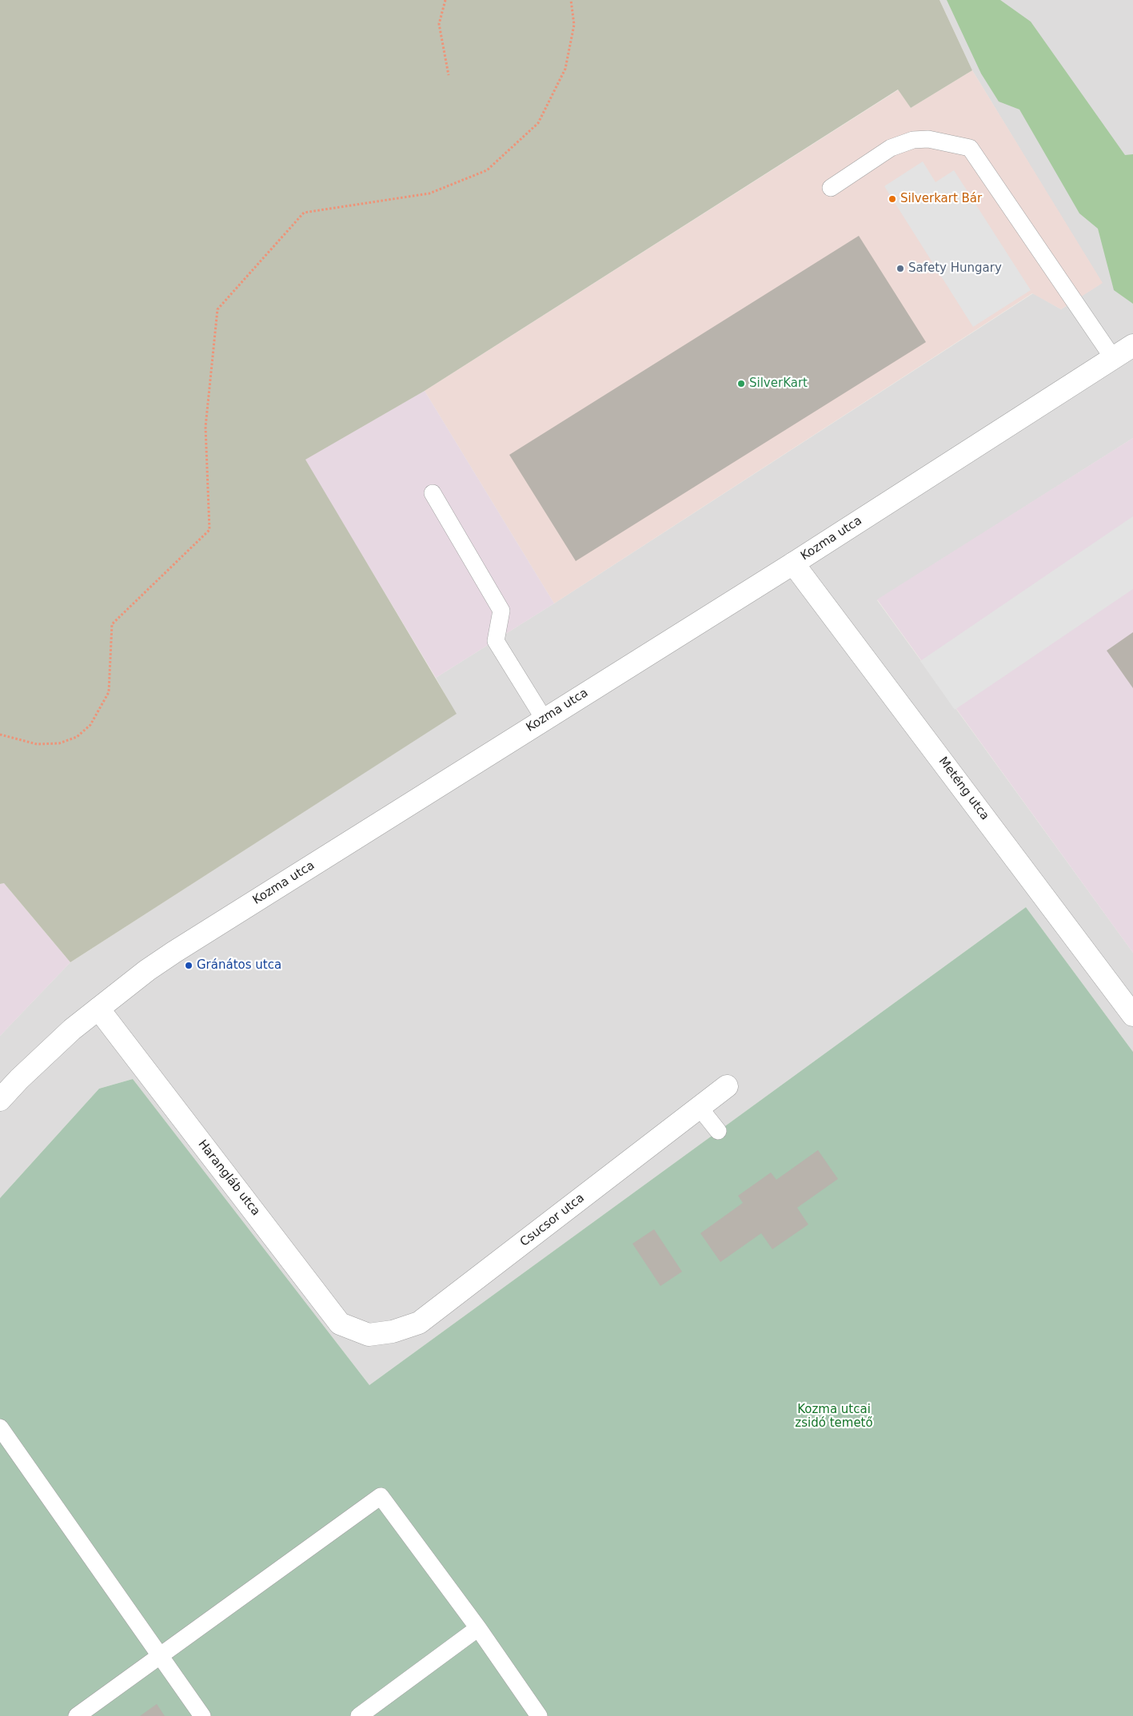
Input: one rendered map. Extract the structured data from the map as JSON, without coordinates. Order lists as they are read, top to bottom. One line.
{"streets":{"street":["Kozma utca","Meténg utca","Harangláb utca","Csucsor utca"]},"crossings":[["Kozma utca","Meténg utca"],["Kozma utca","Harangláb utca"],["Harangláb utca","Csucsor utca"]],"parks":["Kozma utcai zsidó temető"],"places":["Silverkart Bár","Safety Hungary","SilverKart","Gránátos utca"]}
